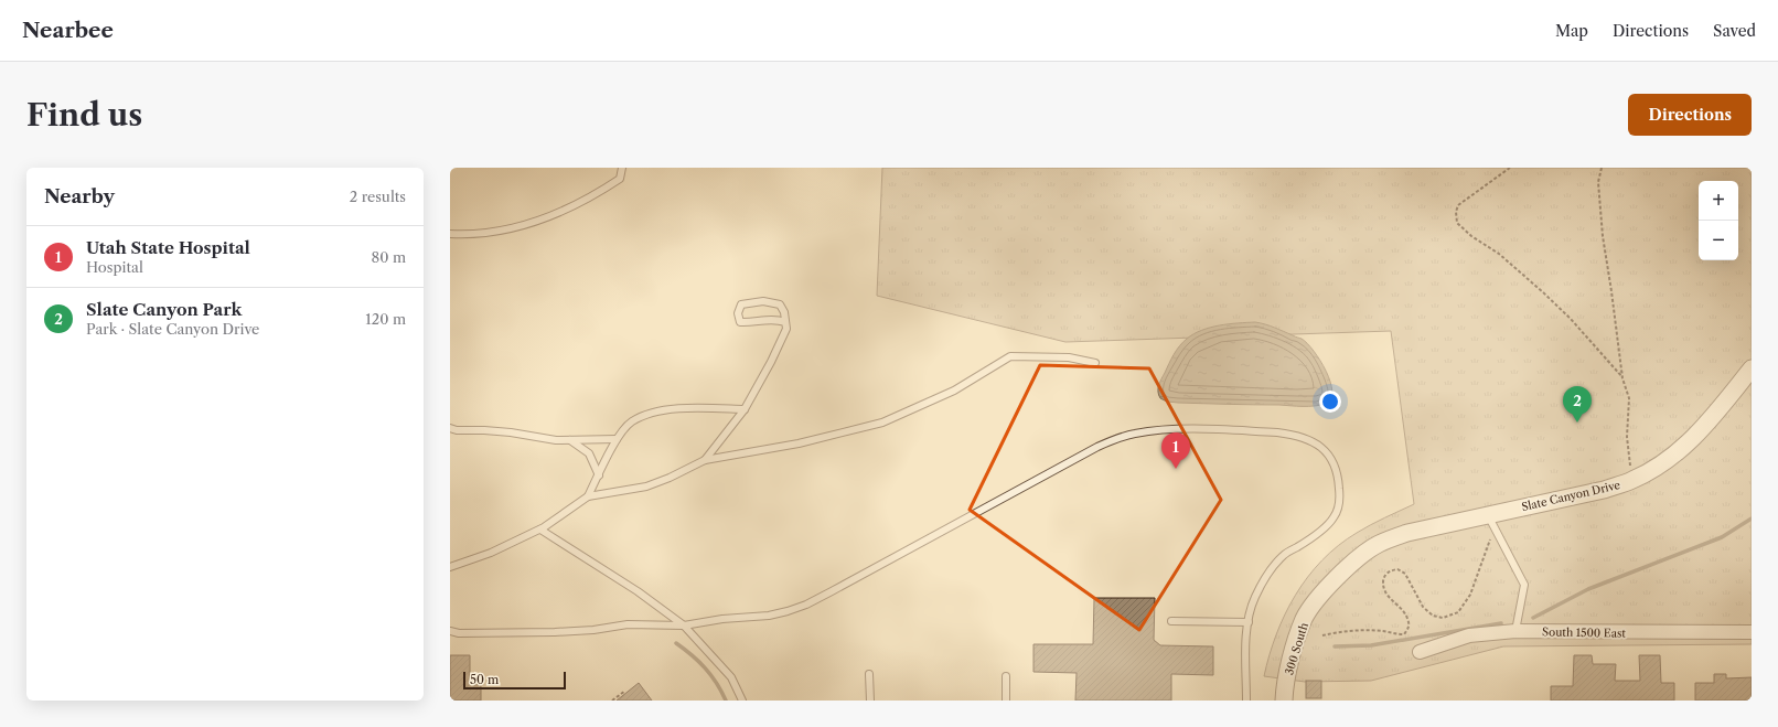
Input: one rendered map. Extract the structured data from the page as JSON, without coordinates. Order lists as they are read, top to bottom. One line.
{"streets":{"street":["Slate Canyon Drive","South 1500 East","300 South"]},"crossings":[["Slate Canyon Drive","300 South"]],"scale_bar":"50 m","page":{"header":"Nearbee","nav":["Map","Directions","Saved"],"buttons":"Directions","title":"Find us","heading":["Nearby","2 results"],"map_buttons":["+","−"],"list":[{"mark":"1","name":"Utah State Hospital","note":"Hospital","value":"80 m"},{"mark":"2","name":"Slate Canyon Park","note":"Park · Slate Canyon Drive","value":"120 m"}],"pins":["2","1"],"scale":"50 m"}}
